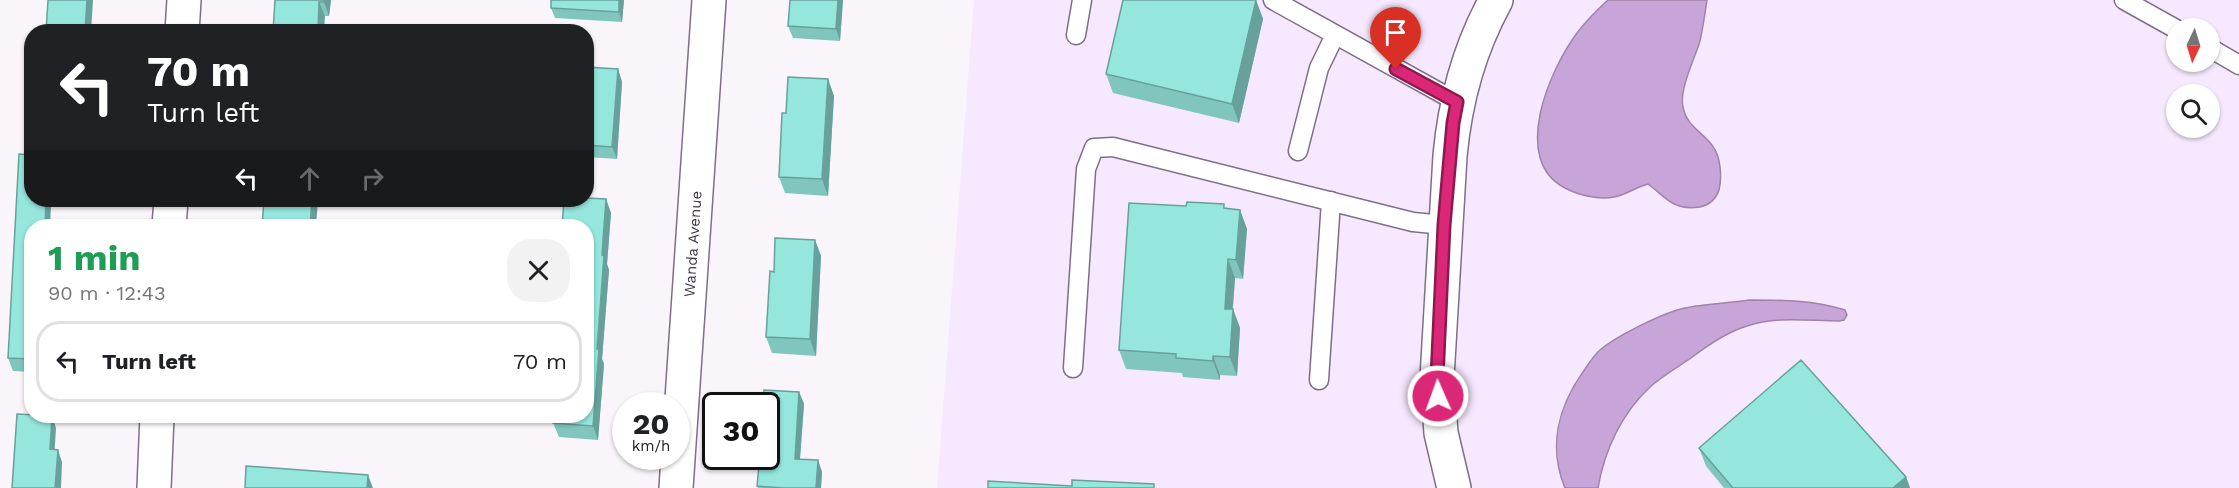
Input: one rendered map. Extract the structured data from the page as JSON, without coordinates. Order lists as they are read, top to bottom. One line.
{"streets":{"street":["Wanda Avenue"]},"north":"bottom","page":{"turn":["70 m","Turn left"],"heading":["1 min","90 m · 12:43"],"list":[{"name":"Turn left","value":"70 m"}],"speed":"20 km/h","limit":"30"}}
